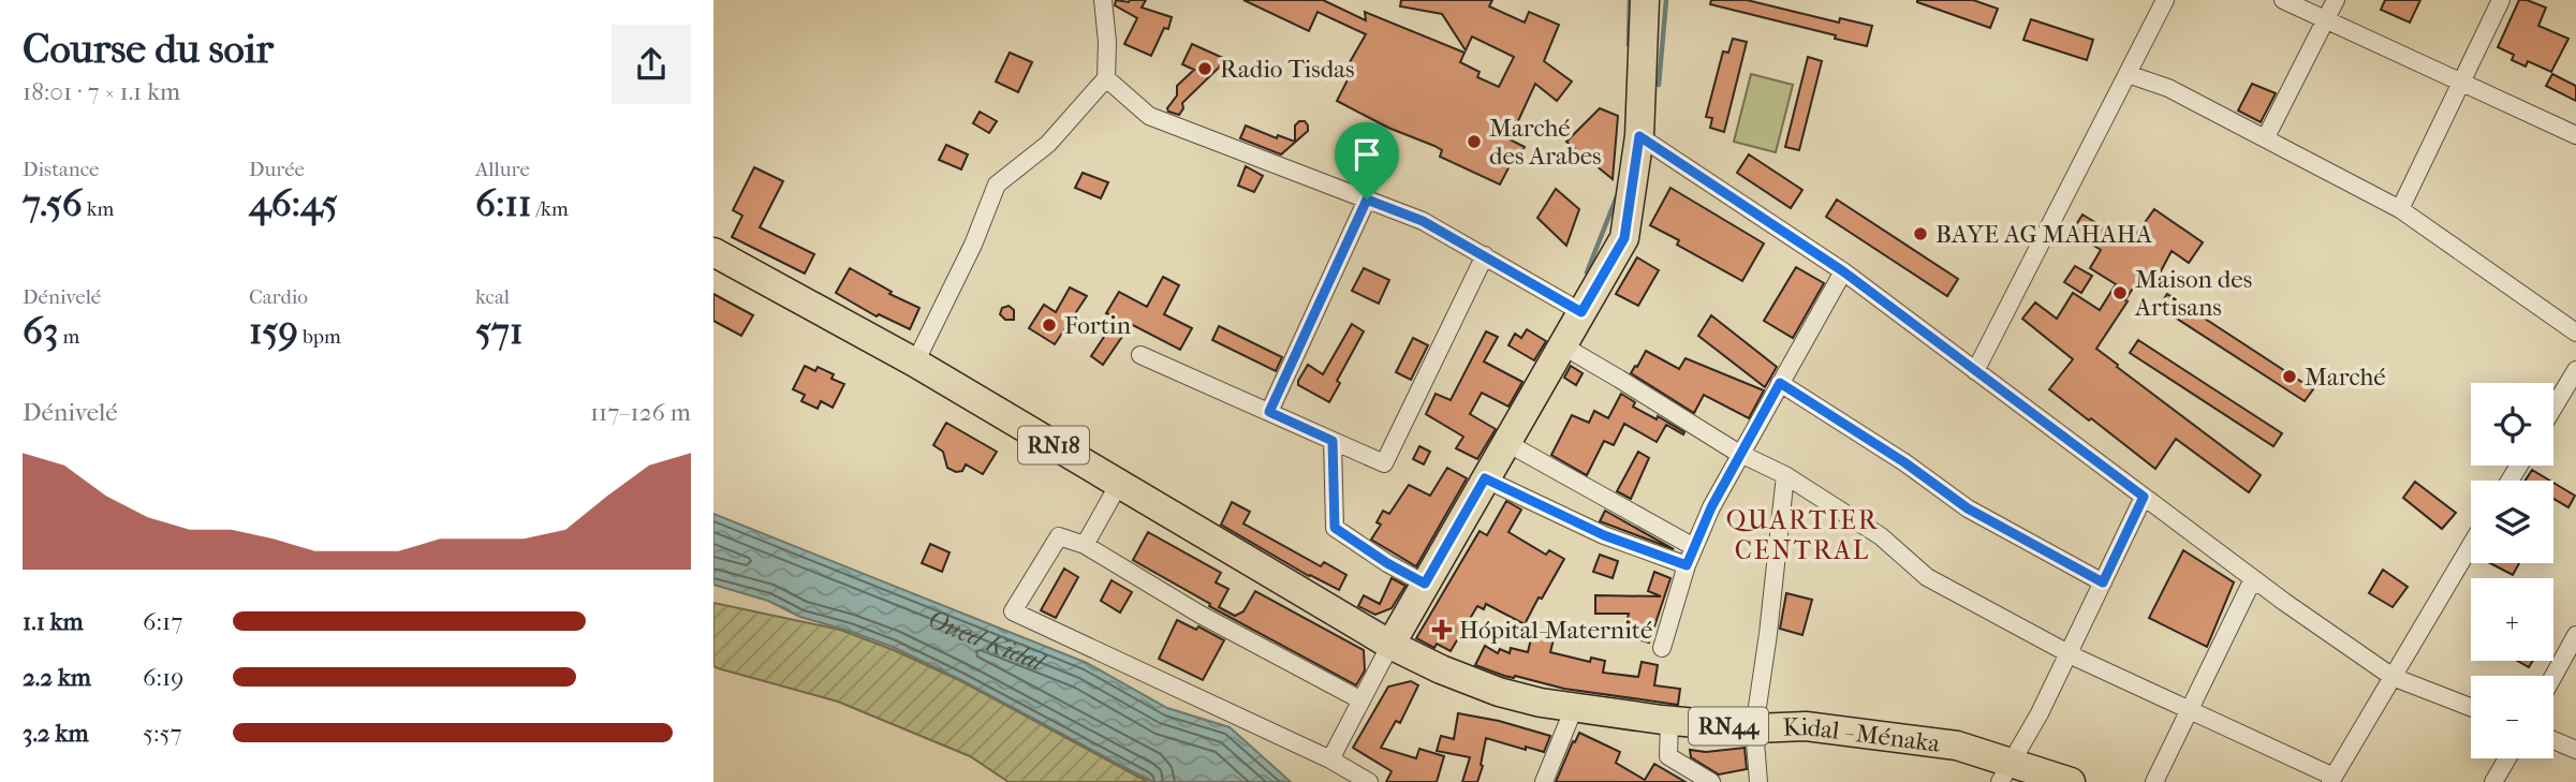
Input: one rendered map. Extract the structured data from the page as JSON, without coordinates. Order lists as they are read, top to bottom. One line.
{"streets":{"main road":["RN18","RN44","Kidal - Ménaka"]},"crossings":[["RN18","Kidal - Ménaka"]],"districts":["QUARTIER CENTRAL"],"water":["Oued Kidal"],"places":{"other":["Radio Tisdas","Marché des Arabes","BAYE AG MAHAHA","Maison des Artisans","Fortin","Marché"],"health":["Hópital-Maternité"]},"page":{"heading":["Course du soir","18:01 · 7 × 1.1 km"],"stats":[["Distance","7.56 km"],["Durée","46:45"],["Allure","6:11 /km"],["Dénivelé","63 m"],["Cardio","159 bpm"],["kcal","571"]],"chart":["Dénivelé","117–126 m"],"map_buttons":["+","−"],"list":[{"name":"1.1 km","note":"6:17"},{"name":"2.2 km","note":"6:19"},{"name":"3.2 km","note":"5:57"}]}}
